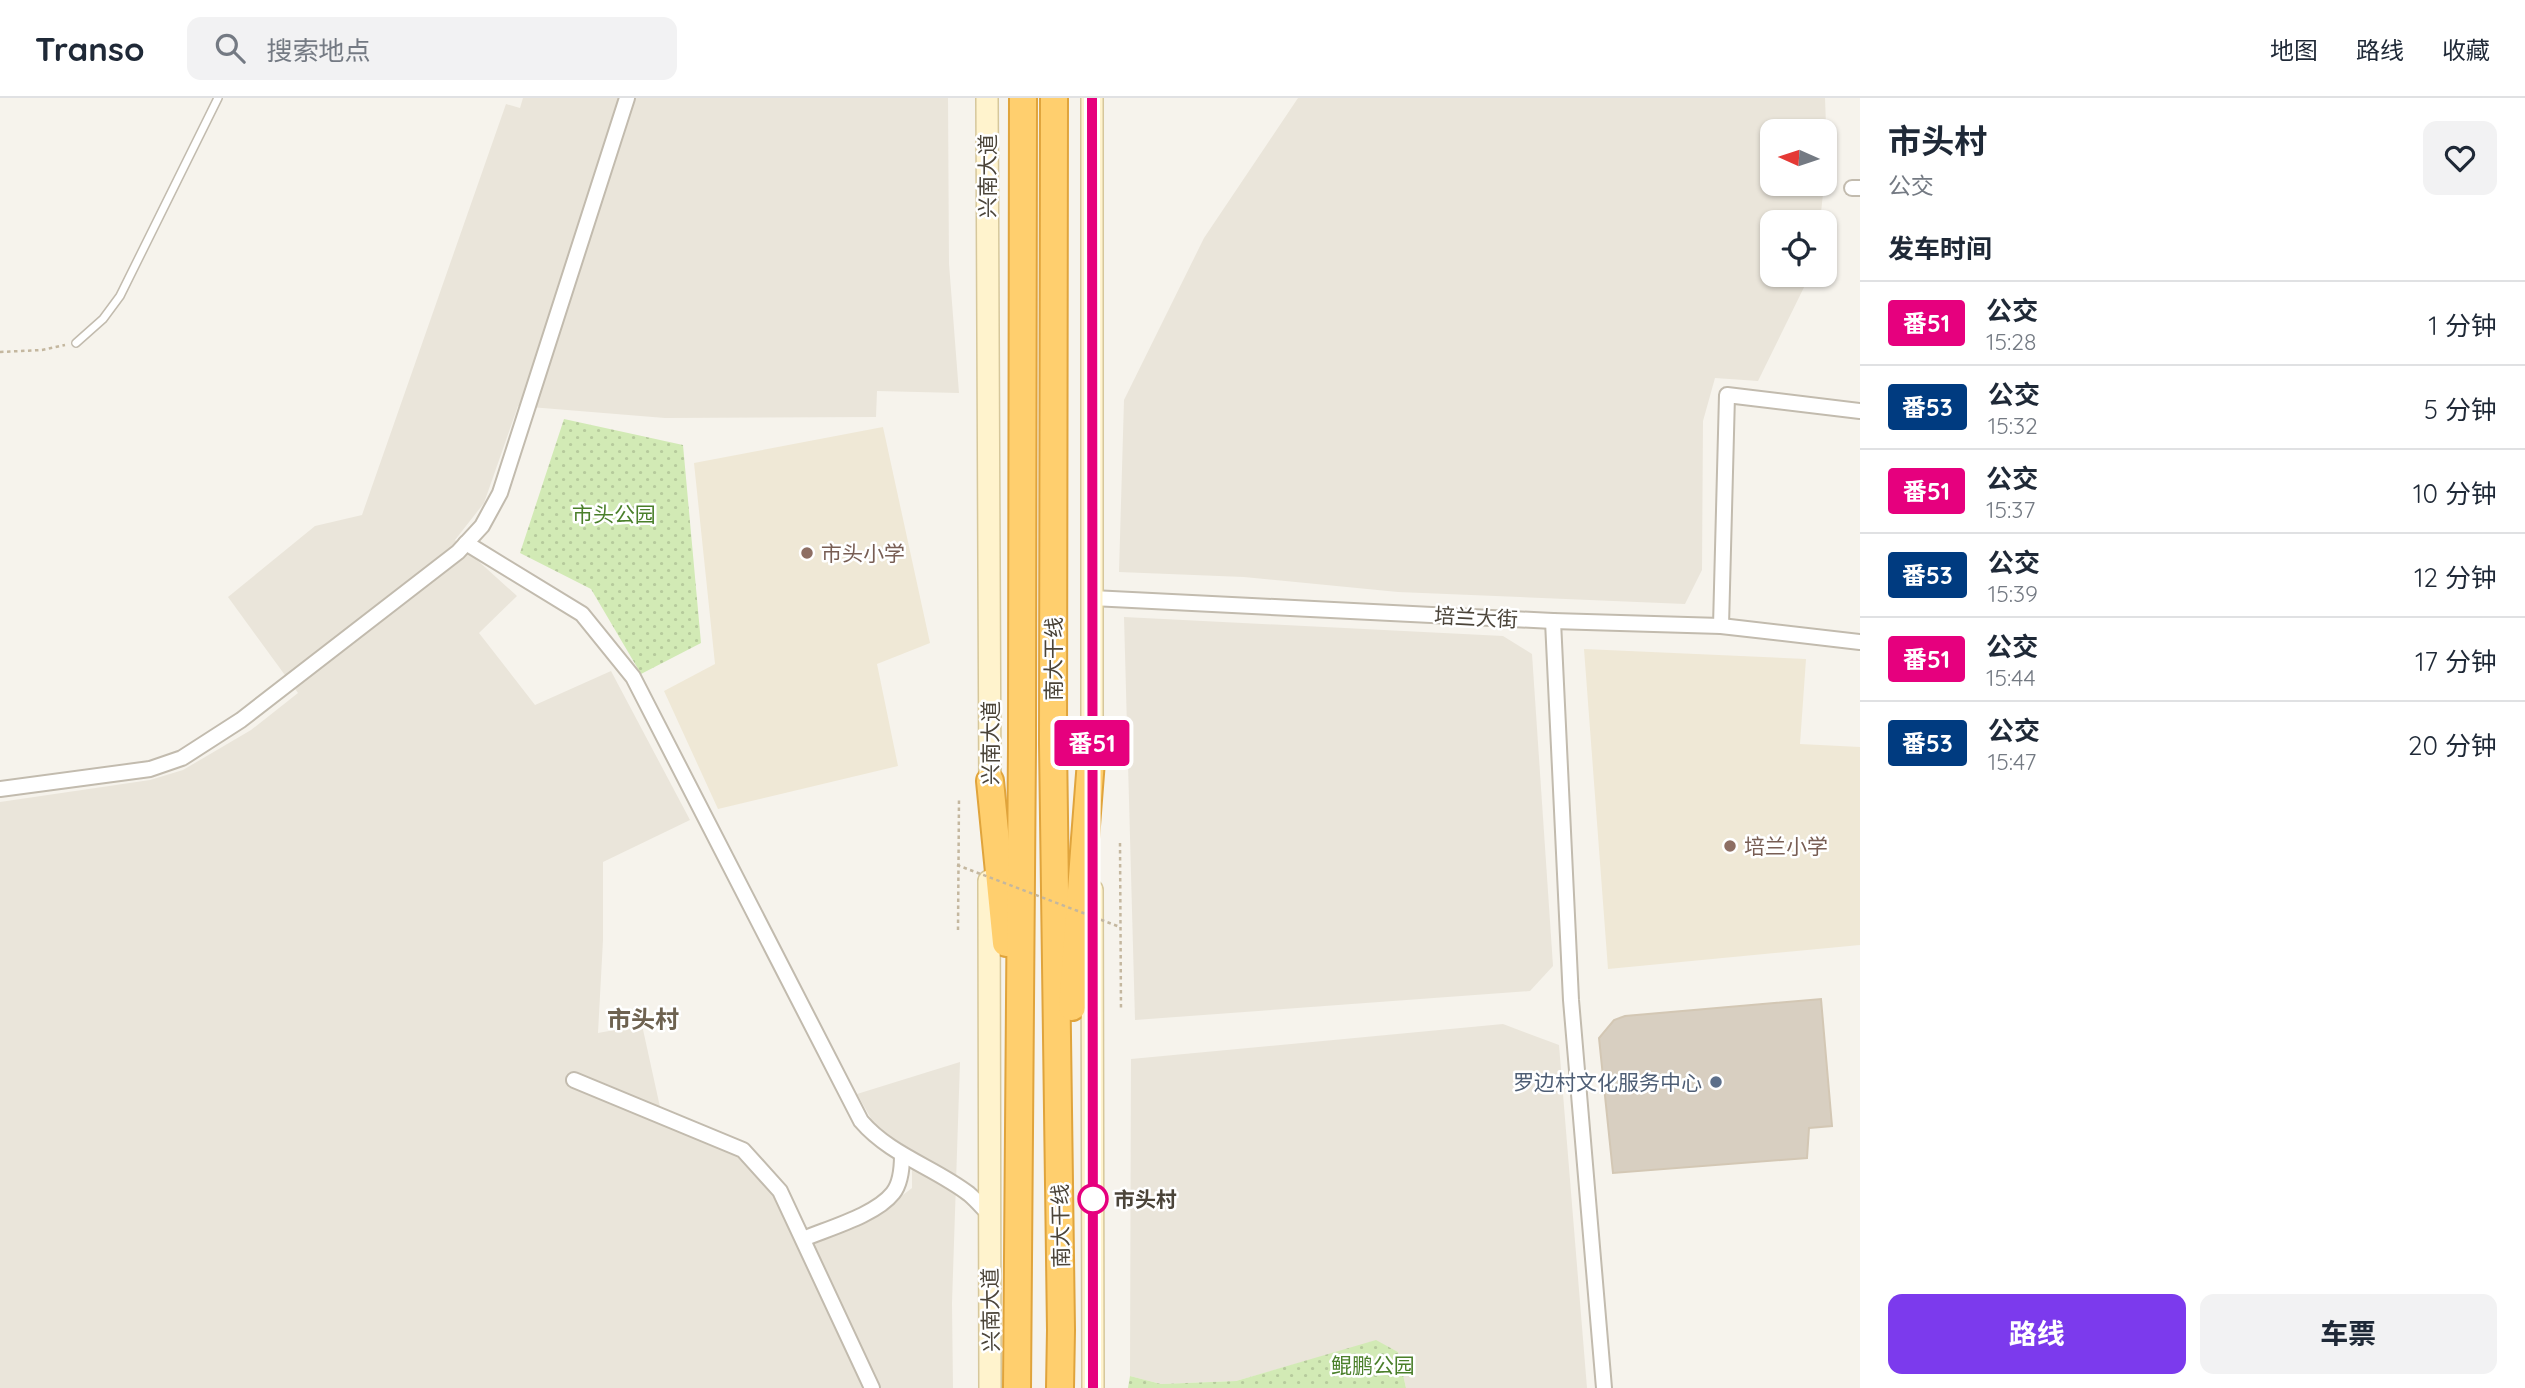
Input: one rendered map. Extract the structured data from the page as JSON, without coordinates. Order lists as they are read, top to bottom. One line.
{"streets":{"highway":["南大干线"],"main road":["兴南大道"],"street":["培兰大街"]},"districts":["市头村"],"parks":["市头公园","鲲鹏公园"],"places":["市头小学","培兰小学","罗边村文化服务中心","市头村"],"lines":["bus line 番51"],"north":"left","page":{"header":"Transo","search":"搜索地点","nav":["地图","路线","收藏"],"on_map":"番51","heading":[["市头村","公交"],"发车时间"],"list":[{"mark":"番51","name":"公交","note":"15:28","value":"1 分钟"},{"mark":"番53","name":"公交","note":"15:32","value":"5 分钟"},{"mark":"番51","name":"公交","note":"15:37","value":"10 分钟"},{"mark":"番53","name":"公交","note":"15:39","value":"12 分钟"},{"mark":"番51","name":"公交","note":"15:44","value":"17 分钟"},{"mark":"番53","name":"公交","note":"15:47","value":"20 分钟"}],"buttons":["路线","车票"]}}
